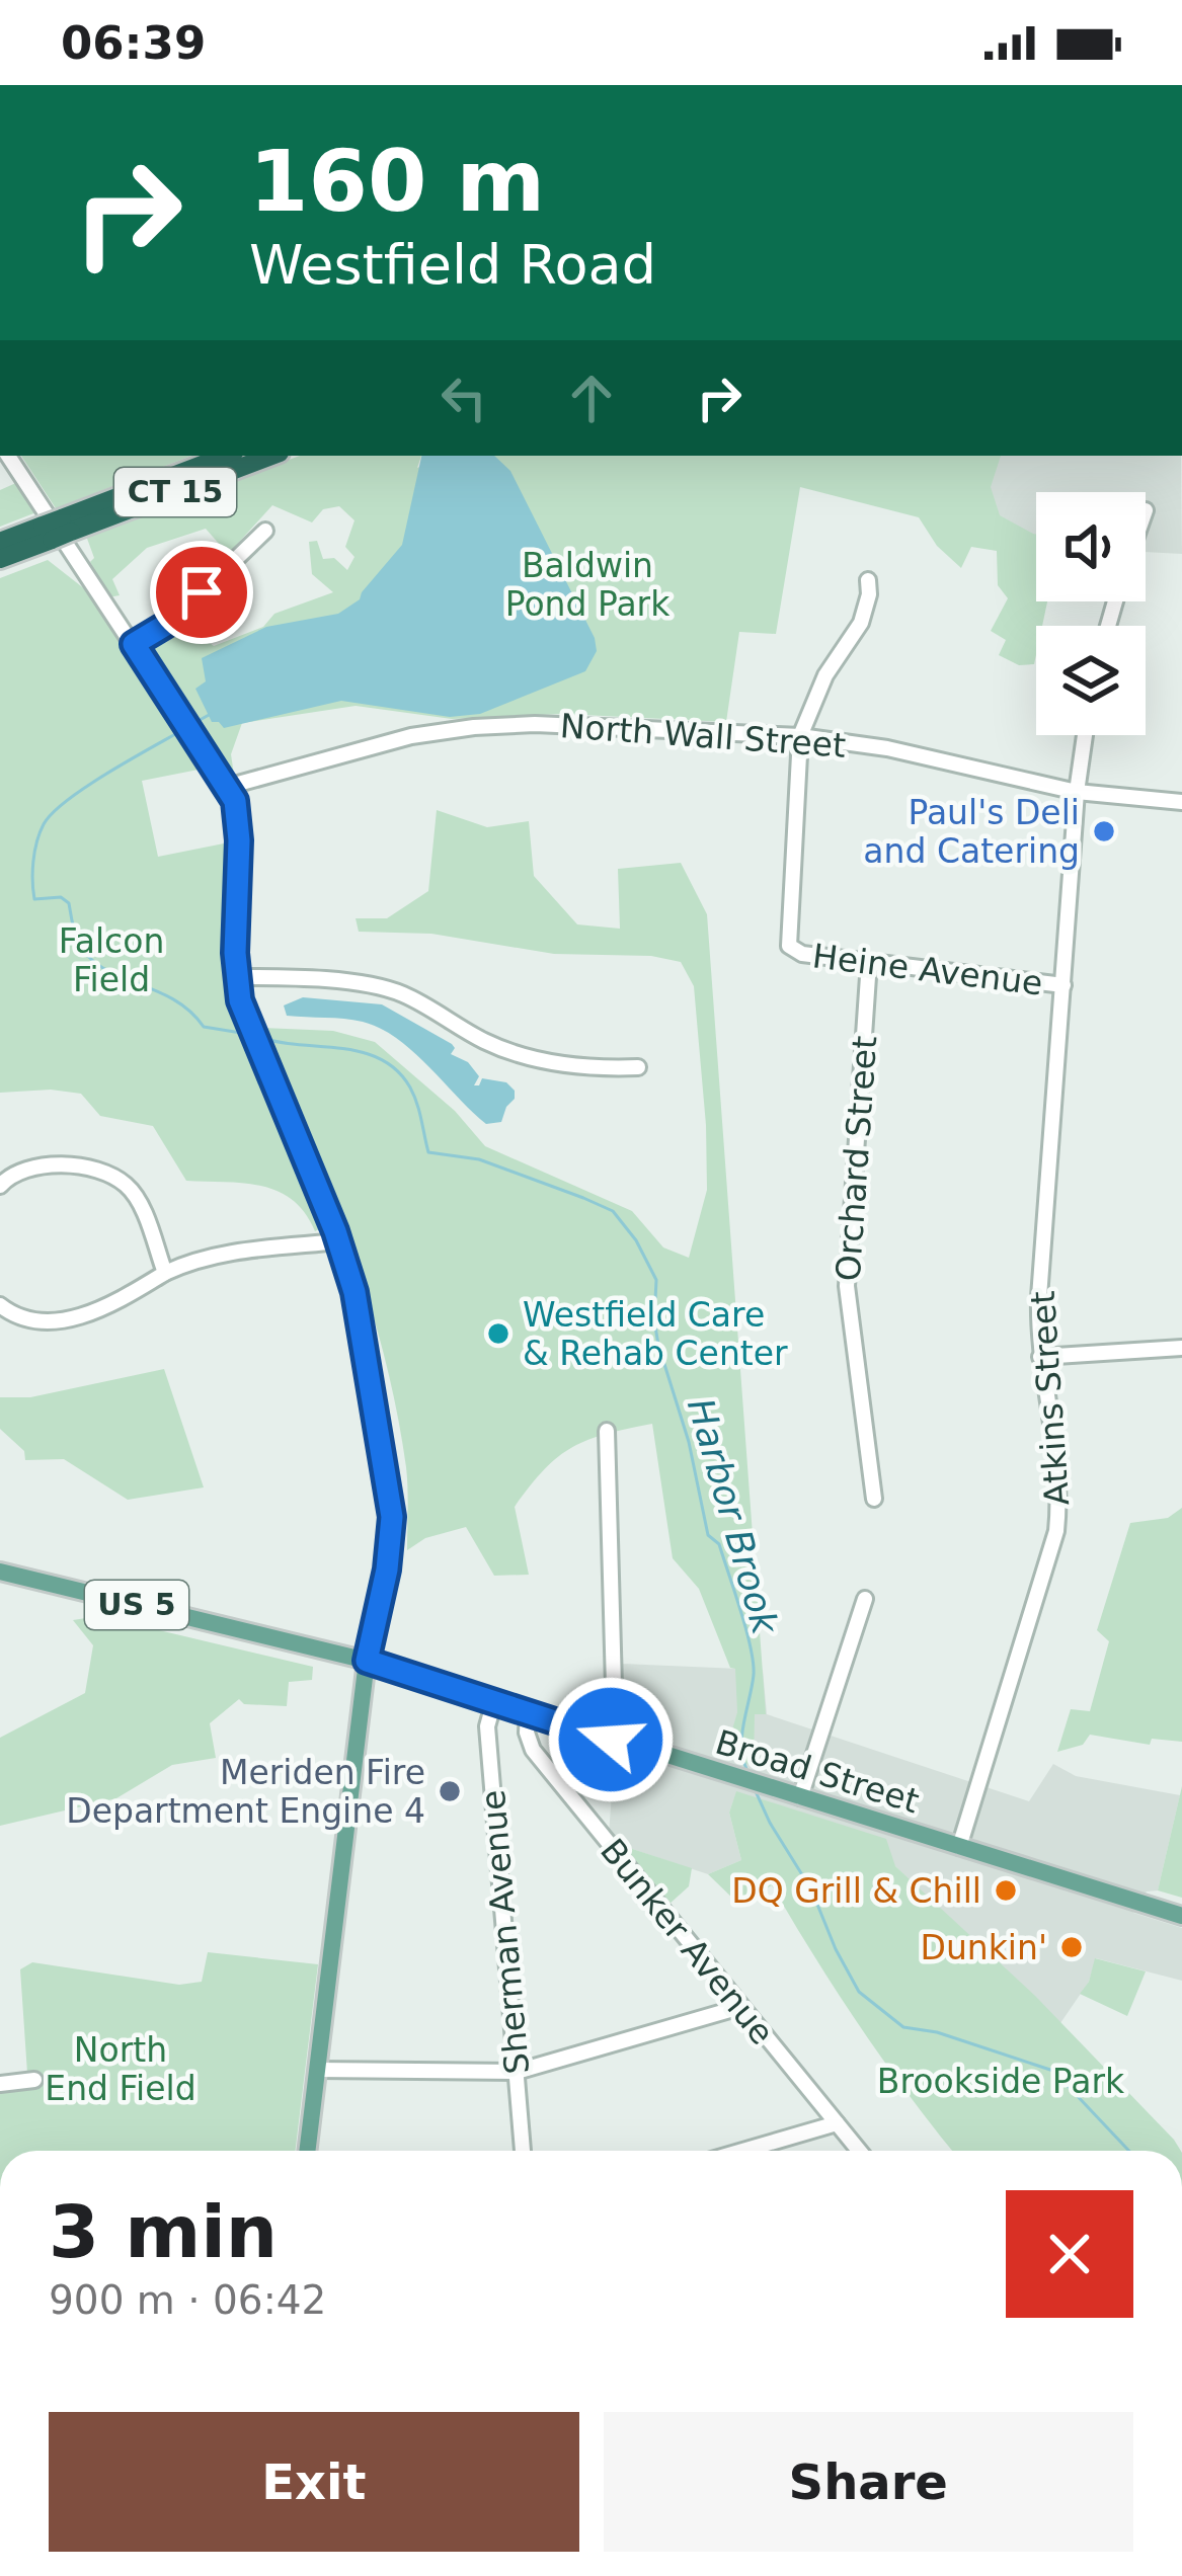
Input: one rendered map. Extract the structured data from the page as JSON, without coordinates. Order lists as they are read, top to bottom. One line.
{"streets":{"highway":["CT 15"],"main road":["US 5","Broad Street"],"street":["North Wall Street","Heine Avenue","Orchard Street","Atkins Street","Sherman Avenue","Bunker Avenue"]},"crossings":[["North Wall Street","Heine Avenue"],["North Wall Street","Atkins Street"],["Heine Avenue","Orchard Street"],["Heine Avenue","Atkins Street"],["Atkins Street","Broad Street"],["US 5","Broad Street"],["Broad Street","Sherman Avenue"],["Broad Street","Bunker Avenue"]],"water":["Harbor Brook"],"parks":["Baldwin Pond Park","Falcon Field","North End Field","Brookside Park"],"places":["Paul's Deli and Catering","Westfield Care & Rehab Center","Meriden Fire Department Engine 4","DQ Grill & Chill","Dunkin'"],"page":{"status":"06:39","turn":["160 m","Westfield Road"],"heading":["3 min","900 m · 06:42"],"buttons":["Exit","Share"]}}
